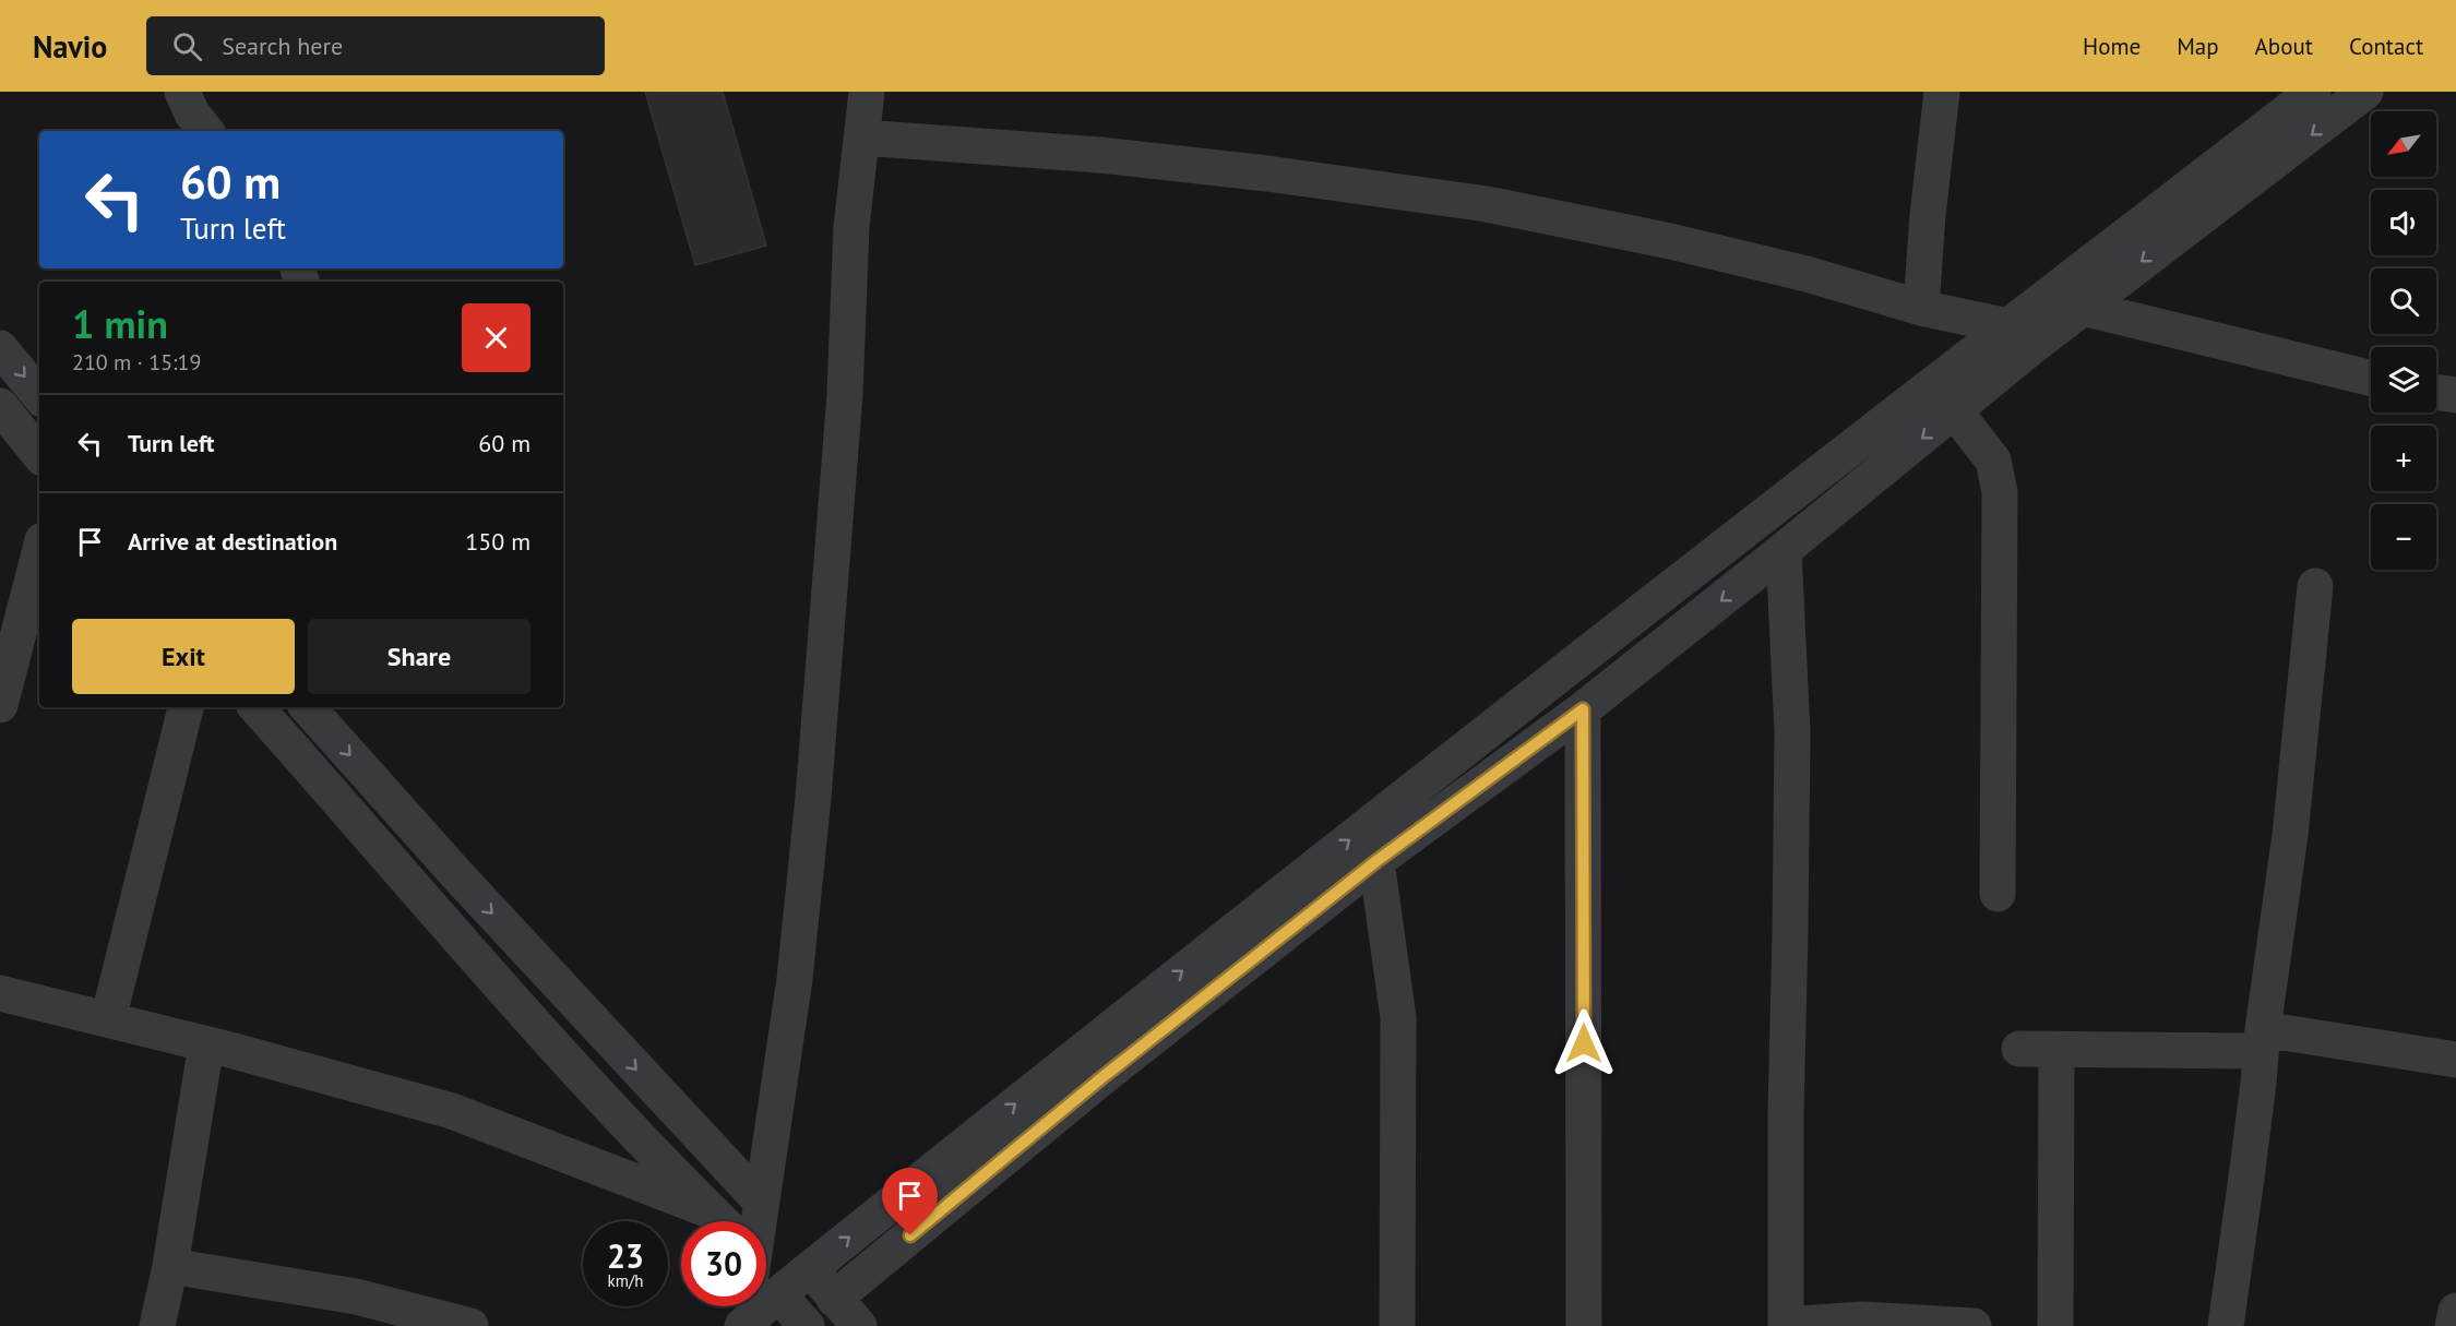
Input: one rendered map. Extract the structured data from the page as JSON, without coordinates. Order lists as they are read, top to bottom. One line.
{"north":"bottom left","page":{"header":"Navio","search":"Search here","nav":["Home","Map","About","Contact"],"map_buttons":["+","−"],"turn":["60 m","Turn left"],"heading":["1 min","210 m · 15:19"],"list":[{"name":"Turn left","value":"60 m"},{"name":"Arrive at destination","value":"150 m"}],"buttons":["Exit","Share"],"speed":"23 km/h","limit":"30"}}
